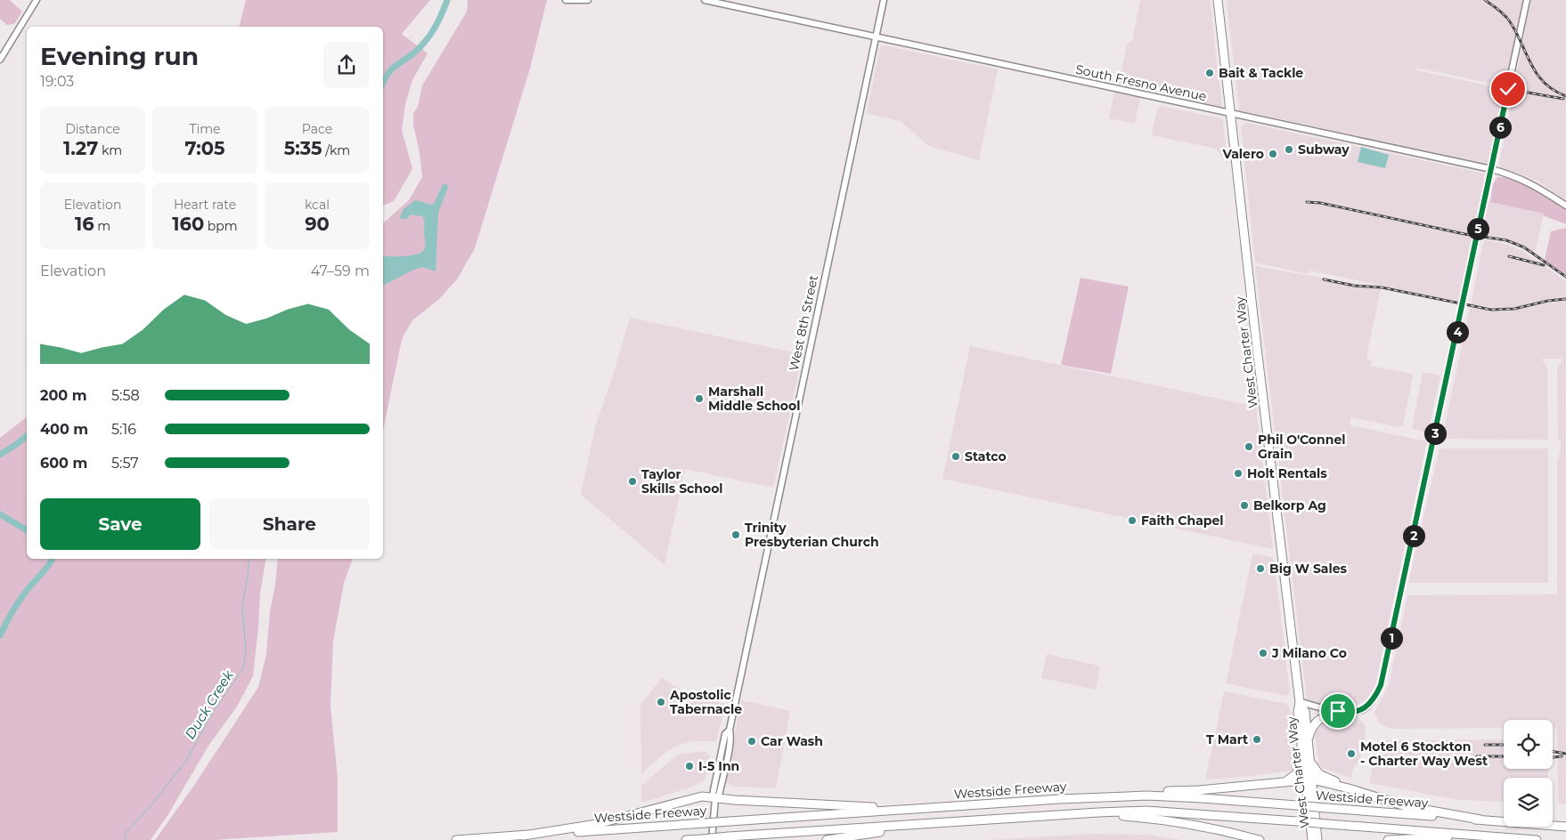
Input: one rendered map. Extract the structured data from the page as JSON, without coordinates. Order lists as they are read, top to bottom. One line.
{"streets":{"highway":["West Charter Way","Westside Freeway"],"street":["South Fresno Avenue","West 8th Street"]},"crossings":[["South Fresno Avenue","West 8th Street"],["South Fresno Avenue","West Charter Way"]],"water":["Duck Creek"],"places":["Bait & Tackle","Subway","Valero","Marshall Middle School","Phil O'Connel Grain","Statco","Holt Rentals","Taylor Skills School","Belkorp Ag","Faith Chapel","Trinity Presbyterian Church","Big W Sales","J Milano Co","Apostolic Tabernacle","T Mart","Car Wash","Motel 6 Stockton - Charter Way West","I-5 Inn"],"page":{"heading":["Evening run","19:03"],"stats":[["Distance","1.27 km"],["Time","7:05"],["Pace","5:35 /km"],["Elevation","16 m"],["Heart rate","160 bpm"],["kcal","90"]],"pins":["6","5","4","3","2","1"],"chart":["Elevation","47–59 m"],"list":[{"name":"200 m","note":"5:58"},{"name":"400 m","note":"5:16"},{"name":"600 m","note":"5:57"}],"buttons":["Save","Share"]}}
